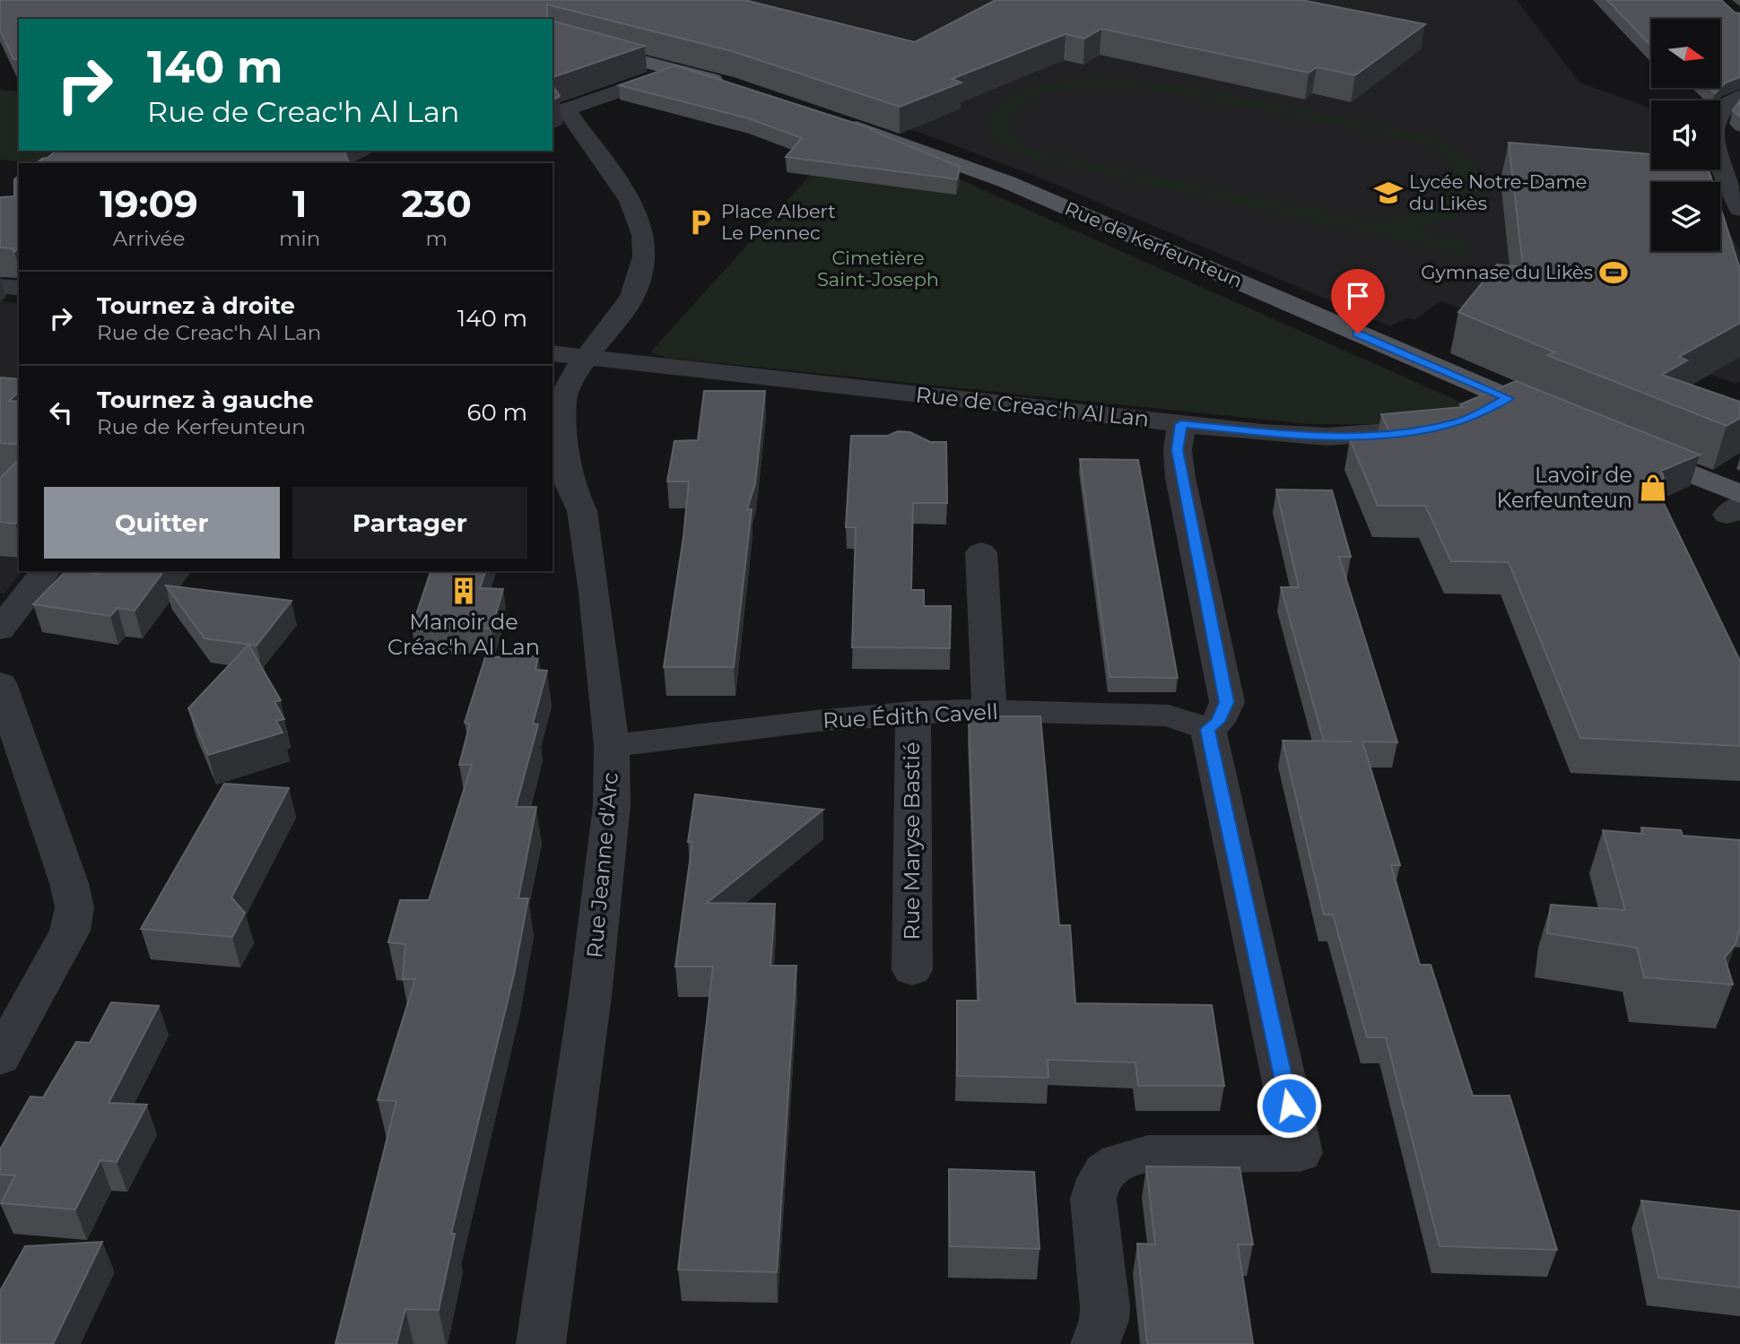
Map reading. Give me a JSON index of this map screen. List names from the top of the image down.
{
  "streets": {
    "main road": ["Rue de Kerfeunteun"],
    "street": [
      "Rue de Creac'h Al Lan",
      "Rue Édith Cavell",
      "Rue Maryse Bastié",
      "Rue Jeanne d'Arc"
    ]
  },
  "crossings": [
    ["Rue de Kerfeunteun", "Rue de Creac'h Al Lan"],
    ["Rue de Creac'h Al Lan", "Rue Jeanne d'Arc"],
    ["Rue Édith Cavell", "Rue Maryse Bastié"],
    ["Rue Édith Cavell", "Rue Jeanne d'Arc"]
  ],
  "parks": ["Cimetière Saint-Joseph"],
  "places": {
    "school or university": ["Lycée Notre-Dame du Likès"],
    "parking": ["Place Albert Le Pennec"],
    "sports": ["Gymnase du Likès"],
    "shop": ["Lavoir de Kerfeunteun"],
    "building": ["Manoir de Créac'h Al Lan"]
  },
  "north": "right",
  "page": {
    "turn": ["140 m", "Rue de Creac'h Al Lan"],
    "eta": [
      "19:09",
      "Arrivée",
      "1",
      "min",
      "230",
      "m"
    ],
    "list": [
      {
        "name": "Tournez à droite",
        "note": "Rue de Creac'h Al Lan",
        "value": "140 m"
      },
      {
        "name": "Tournez à gauche",
        "note": "Rue de Kerfeunteun",
        "value": "60 m"
      }
    ],
    "buttons": ["Quitter", "Partager"]
  }
}
